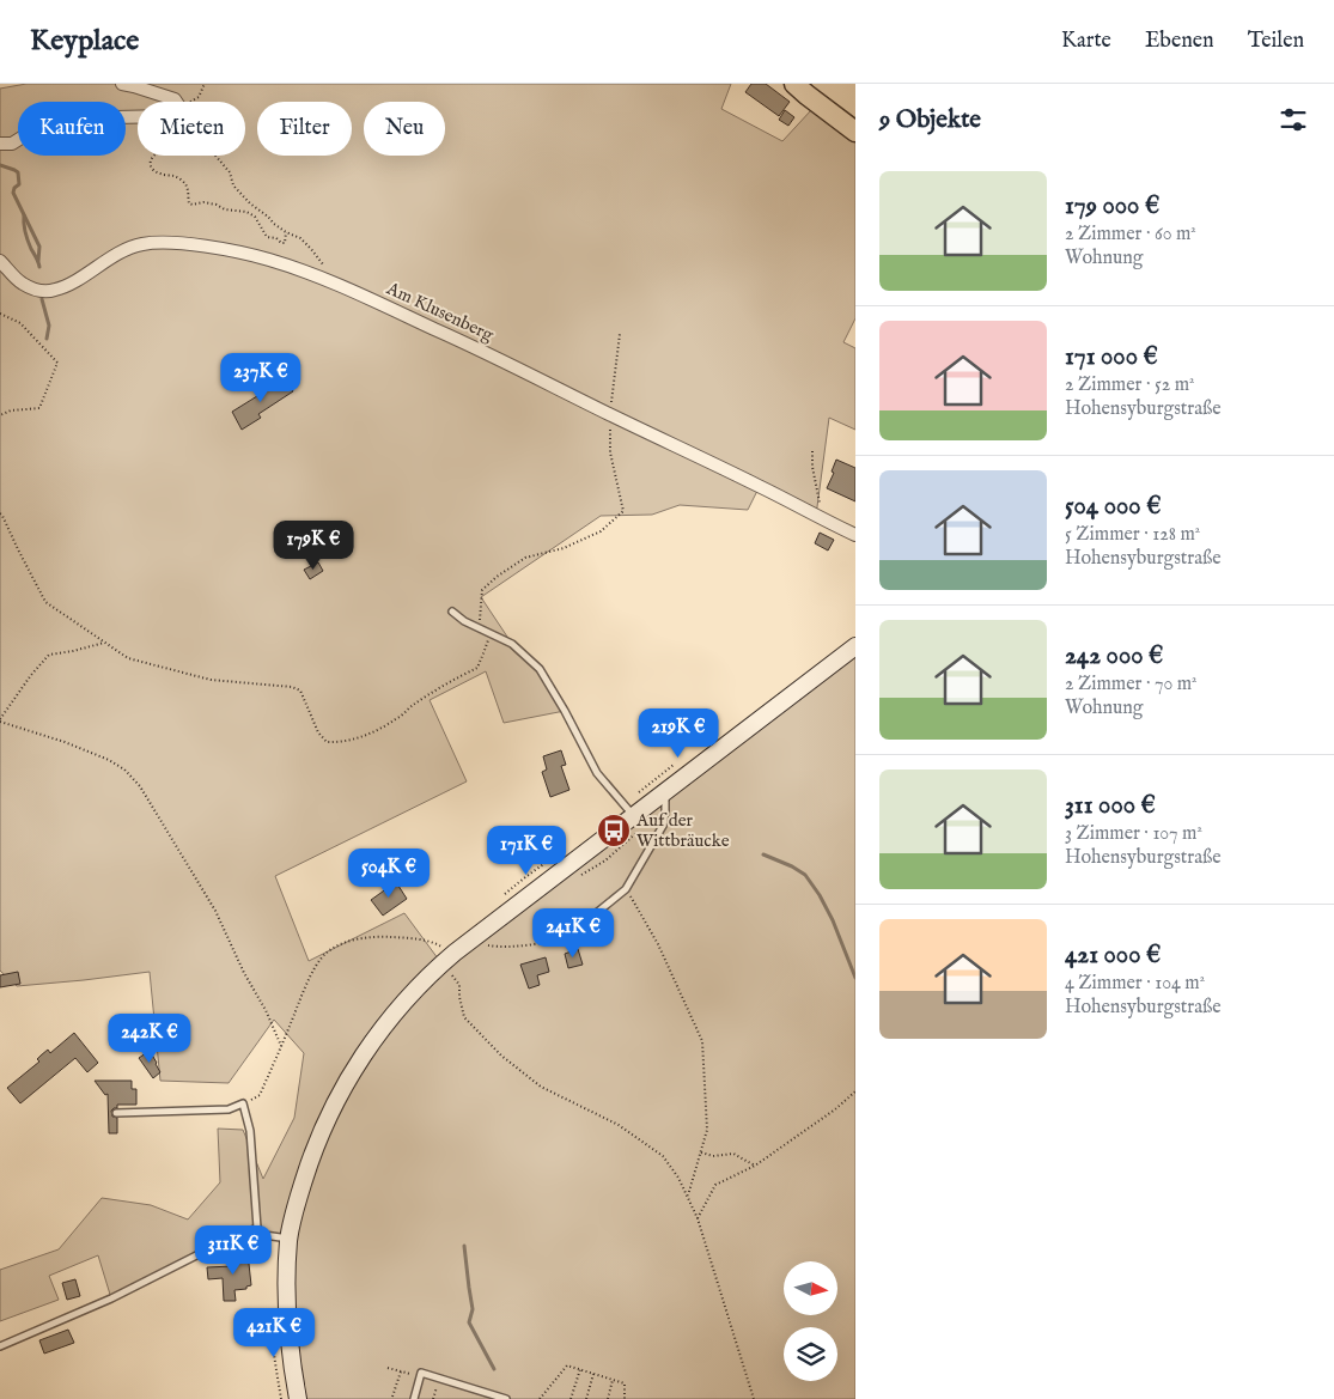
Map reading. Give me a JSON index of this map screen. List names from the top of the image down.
{
  "streets": {
    "street": ["Am Klusenberg"]
  },
  "places": {
    "bus stop": ["Auf der Wittbräucke"]
  },
  "north": "right",
  "page": {
    "header": "Keyplace",
    "nav": ["Karte", "Ebenen", "Teilen"],
    "heading": "9 Objekte",
    "chip": [
      "Kaufen",
      "Mieten",
      "Filter",
      "Neu"
    ],
    "list": [
      {
        "name": "179 000 €",
        "note": "2 Zimmer · 60 m² · Wohnung"
      },
      {
        "name": "171 000 €",
        "note": "2 Zimmer · 52 m² · Hohensyburgstraße"
      },
      {
        "name": "504 000 €",
        "note": "5 Zimmer · 128 m² · Hohensyburgstraße"
      },
      {
        "name": "242 000 €",
        "note": "2 Zimmer · 70 m² · Wohnung"
      },
      {
        "name": "311 000 €",
        "note": "3 Zimmer · 107 m² · Hohensyburgstraße"
      },
      {
        "name": "421 000 €",
        "note": "4 Zimmer · 104 m² · Hohensyburgstraße"
      }
    ],
    "price": [
      "237K €",
      "179K €",
      "219K €",
      "171K €",
      "504K €",
      "241K €",
      "242K €",
      "311K €",
      "421K €"
    ]
  }
}
